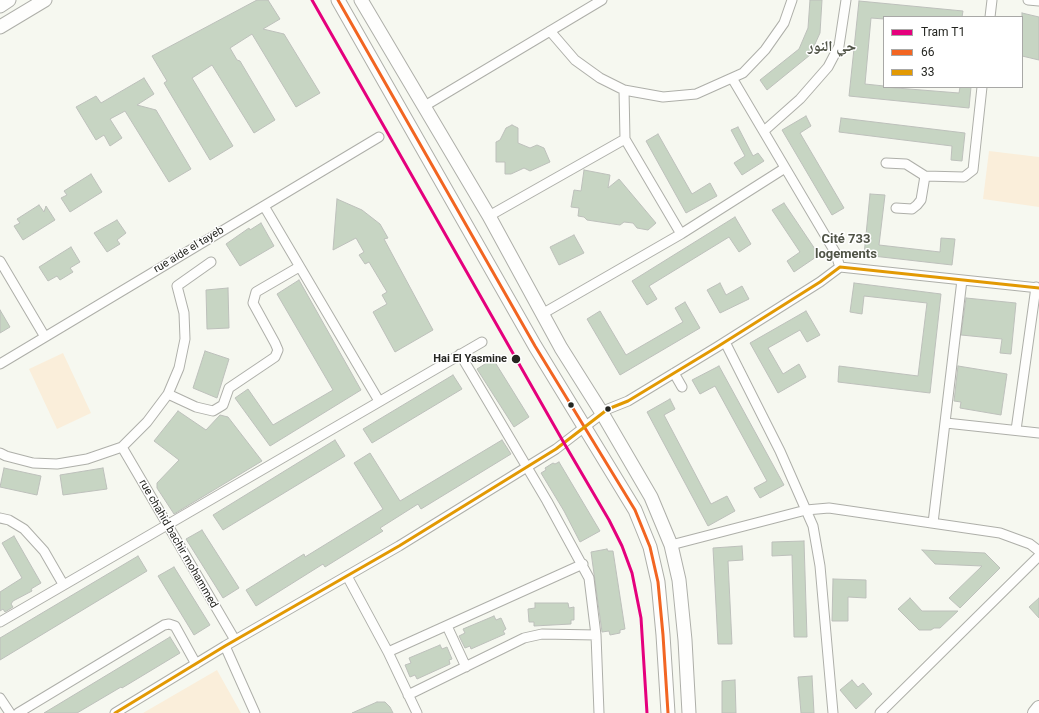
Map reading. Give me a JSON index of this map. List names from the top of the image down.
{
  "streets": {
    "street": ["rue aide el tayeb", "rue chahid bachir mohammed"]
  },
  "districts": ["حي النور", "Cité 733 logements"],
  "places": ["Hai El Yasmine"],
  "lines": ["tram line T1", "transit line 66", "transit line 33"],
  "legend": ["Tram T1", "66", "33"]
}
